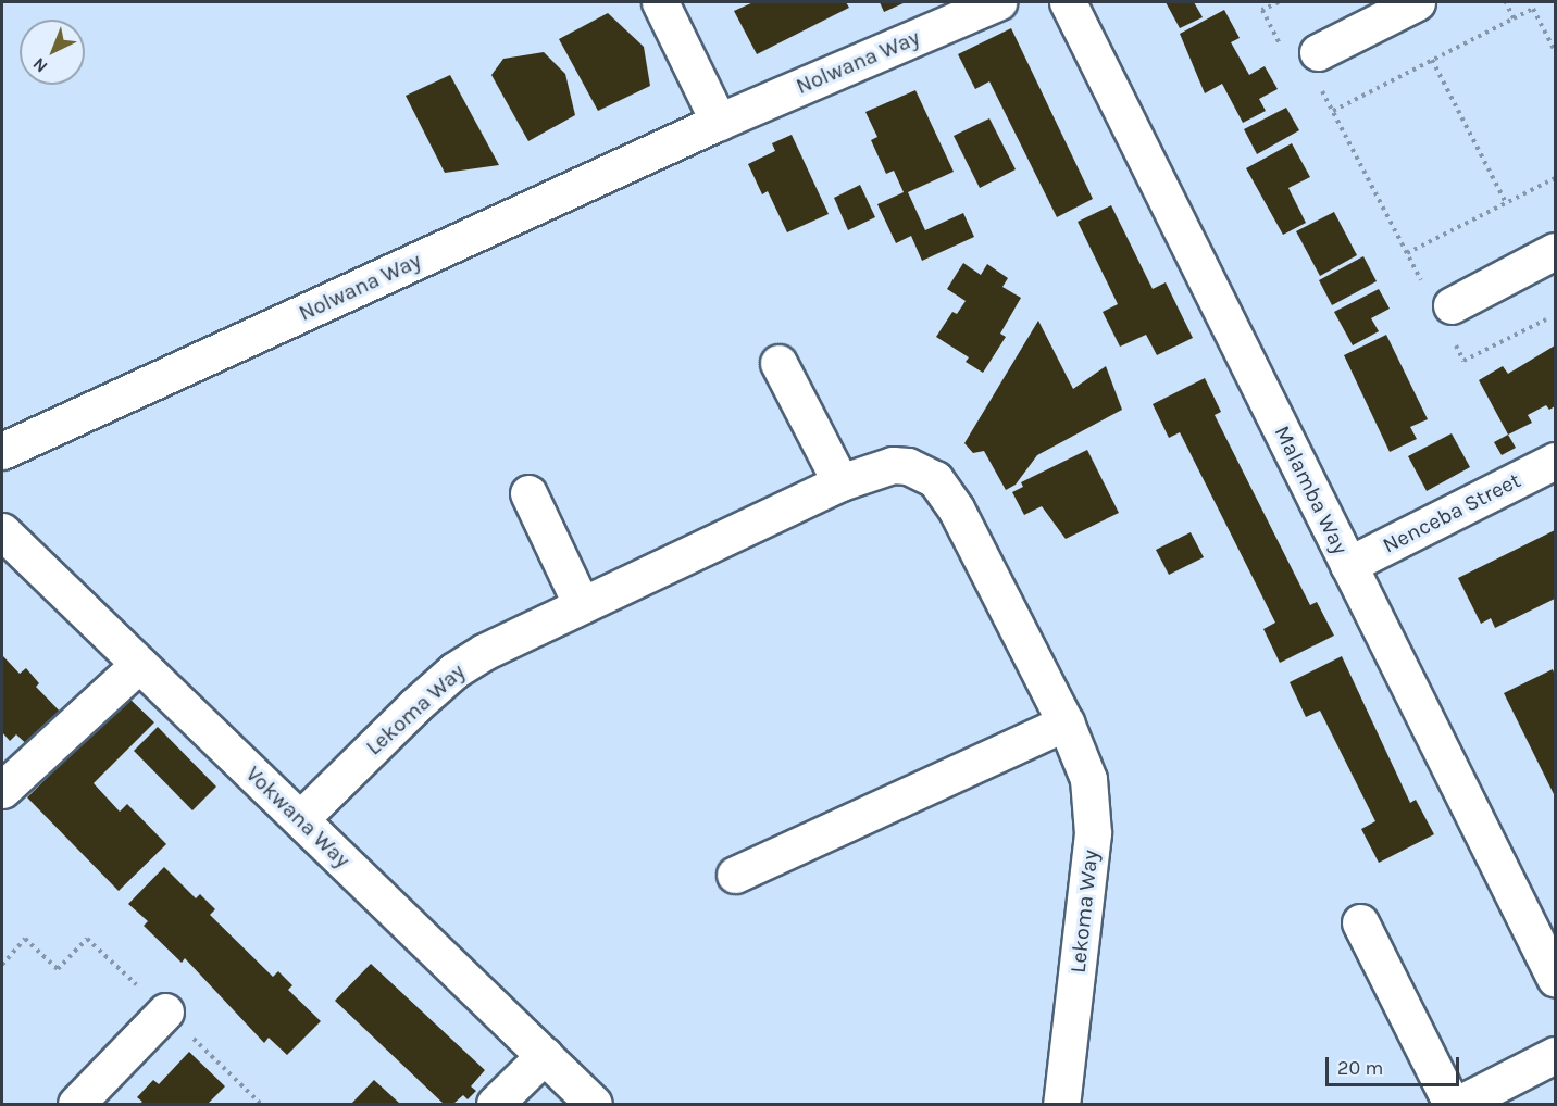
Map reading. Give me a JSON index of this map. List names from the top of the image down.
{
  "streets": {
    "street": [
      "Nolwana Way",
      "Malamba Way",
      "Nenceba Street",
      "Lekoma Way",
      "Vokwana Way"
    ]
  },
  "crossings": [
    ["Malamba Way", "Nenceba Street"],
    ["Lekoma Way", "Vokwana Way"]
  ],
  "scale_bar": "20 m",
  "north": "bottom left"
}
